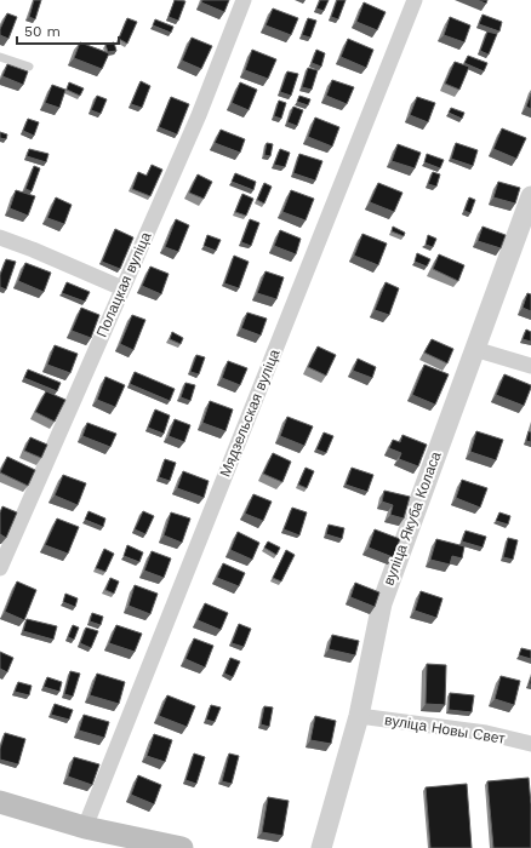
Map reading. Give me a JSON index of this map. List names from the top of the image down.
{
  "streets": {
    "street": [
      "Полацкая вуліца",
      "Мядзельская вуліца",
      "вуліца Якуба Коласа",
      "вуліца Новы Свет"
    ]
  },
  "crossings": [
    ["вуліца Якуба Коласа", "вуліца Новы Свет"]
  ],
  "scale_bar": "50 m"
}
